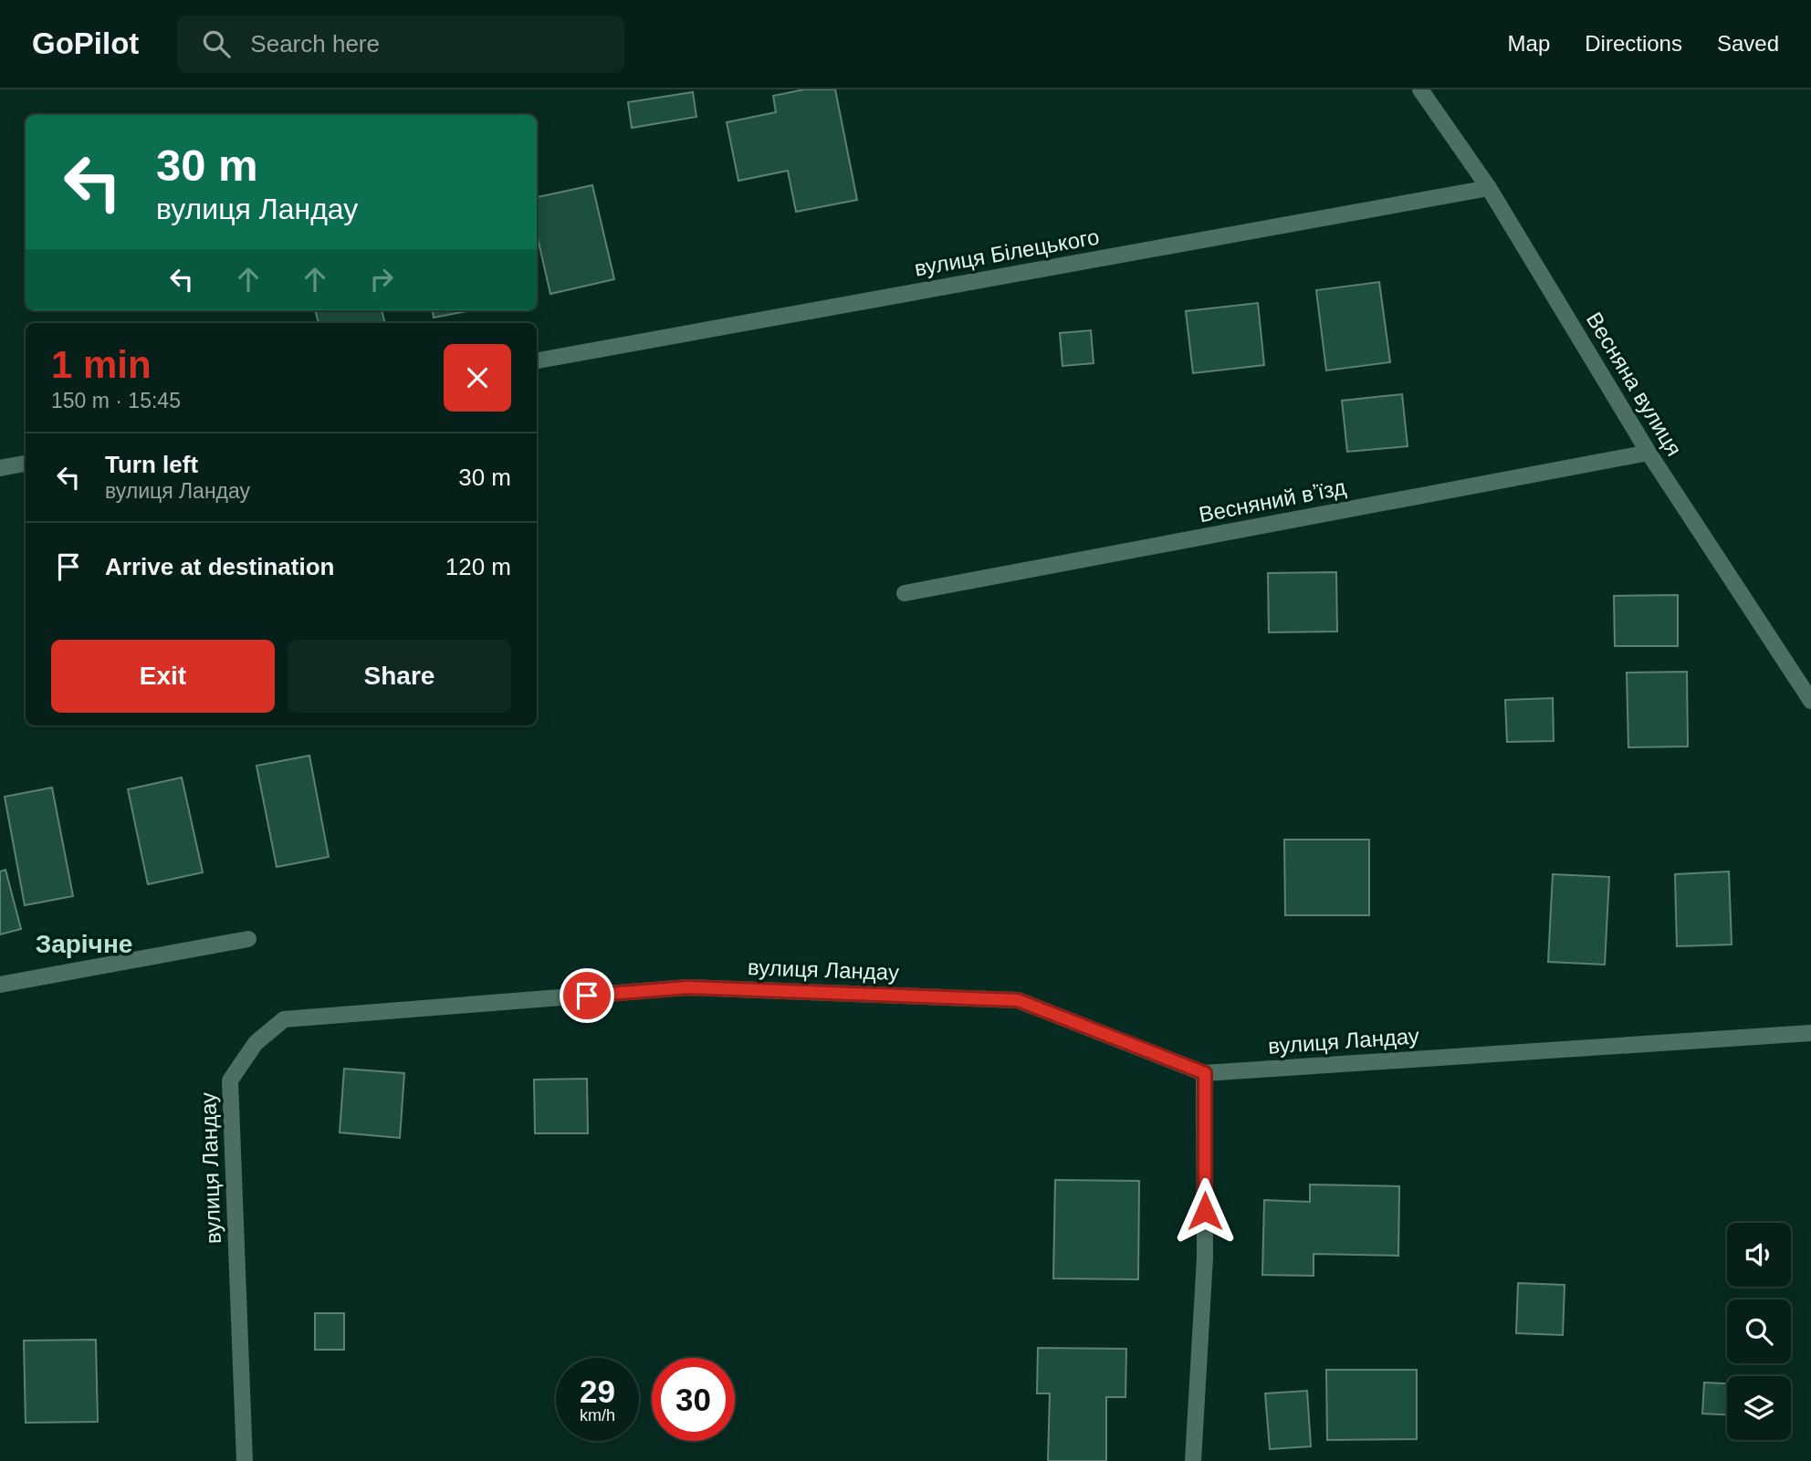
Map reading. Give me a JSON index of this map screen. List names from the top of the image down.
{
  "streets": {
    "street": [
      "вулиця Білецького",
      "Весняна вулиця",
      "Весняний вʼїзд",
      "вулиця Ландау"
    ]
  },
  "crossings": [
    ["вулиця Білецького", "Весняна вулиця"],
    ["Весняна вулиця", "Весняний вʼїзд"]
  ],
  "districts": ["Зарічне"],
  "page": {
    "header": "GoPilot",
    "search": "Search here",
    "nav": ["Map", "Directions", "Saved"],
    "turn": ["30 m", "вулиця Ландау"],
    "heading": ["1 min", "150 m · 15:45"],
    "list": [
      {
        "name": "Turn left",
        "note": "вулиця Ландау",
        "value": "30 m"
      },
      {
        "name": "Arrive at destination",
        "value": "120 m"
      }
    ],
    "buttons": ["Exit", "Share"],
    "speed": "29 km/h",
    "limit": "30"
  }
}
